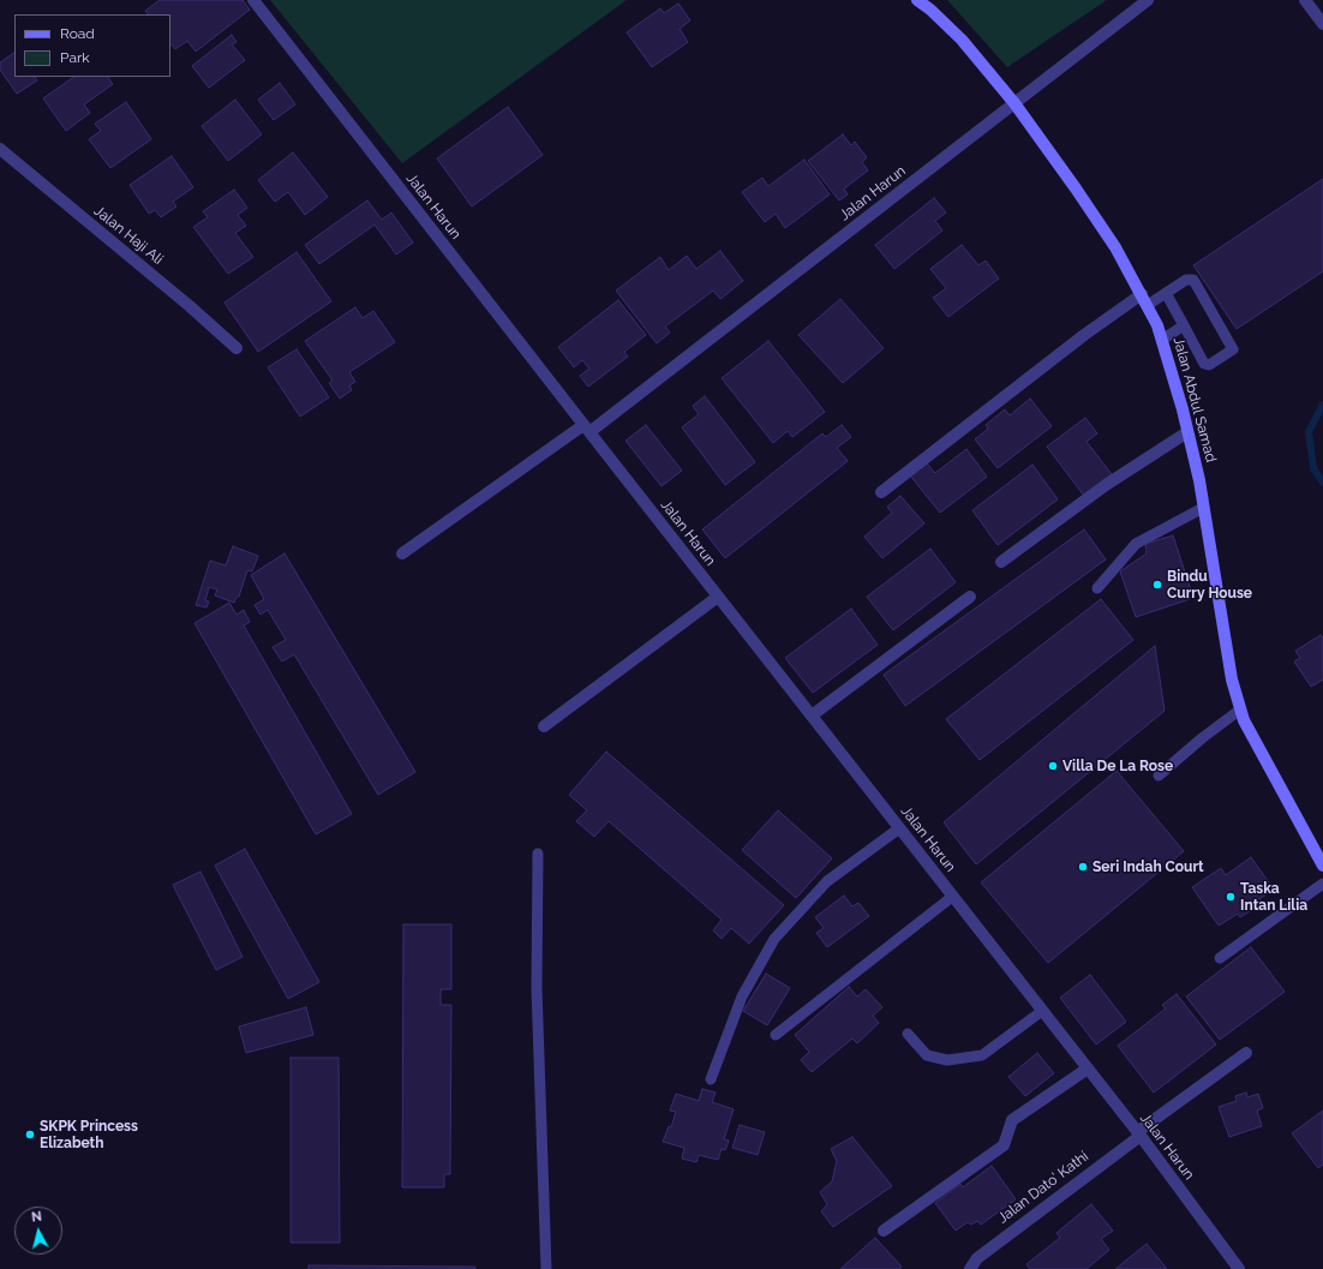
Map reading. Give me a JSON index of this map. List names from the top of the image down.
{
  "streets": {
    "street": [
      "Jalan Harun",
      "Jalan Haji Ali",
      "Jalan Abdul Samad",
      "Jalan Dato’ Kathi"
    ]
  },
  "crossings": [
    ["Jalan Harun", "Jalan Abdul Samad"],
    ["Jalan Harun", "Jalan Dato’ Kathi"]
  ],
  "places": [
    "Bindu Curry House",
    "Villa De La Rose",
    "Seri Indah Court",
    "Taska Intan Lilia",
    "SKPK Princess Elizabeth"
  ],
  "legend": ["Road", "Park"],
  "north": "top"
}
